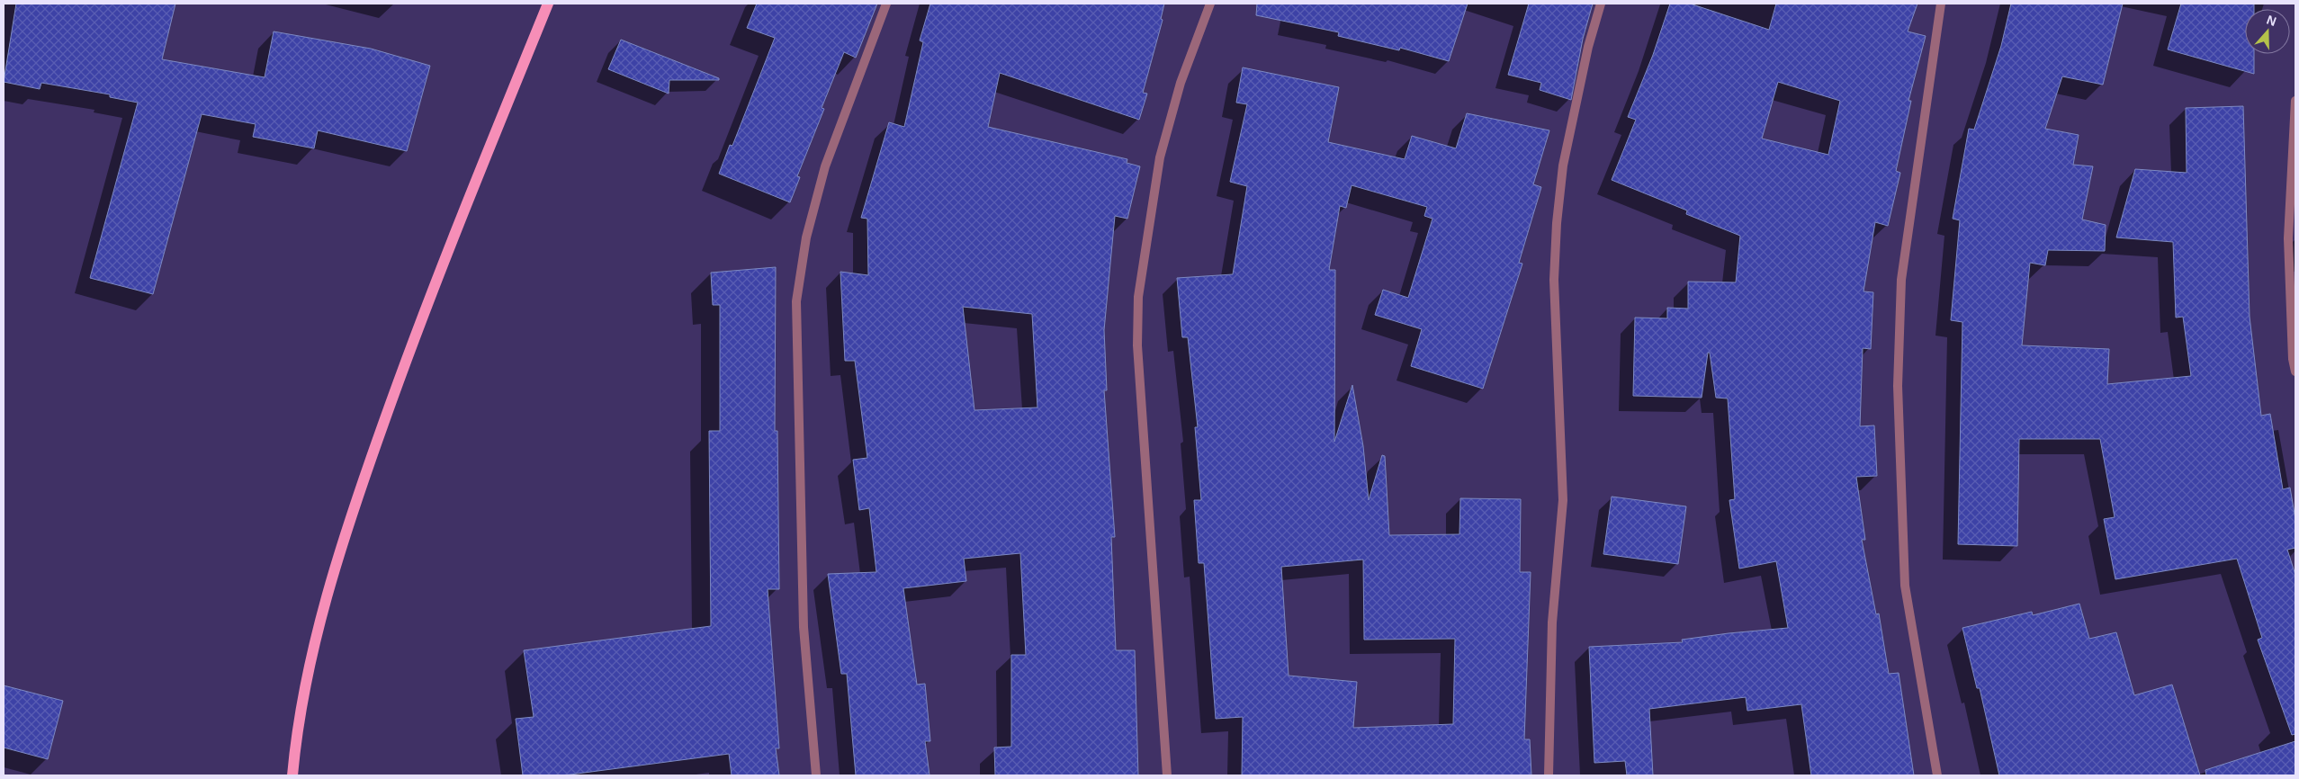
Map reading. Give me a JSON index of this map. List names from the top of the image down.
{
  "north": "top"
}
